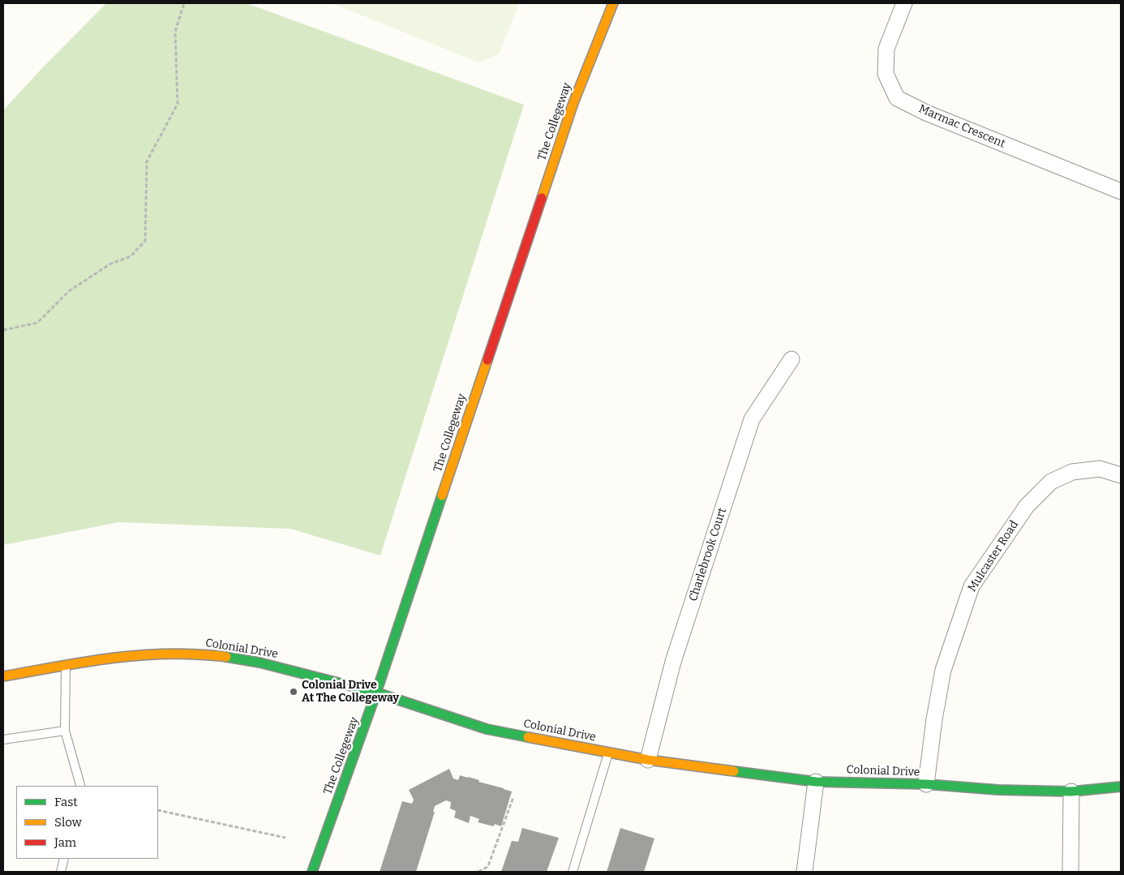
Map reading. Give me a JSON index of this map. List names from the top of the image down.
{
  "streets": {
    "street": [
      "The Collegeway",
      "Marmac Crescent",
      "Charlebrook Court",
      "Mulcaster Road",
      "Colonial Drive"
    ]
  },
  "crossings": [
    ["The Collegeway", "Colonial Drive"],
    ["Charlebrook Court", "Colonial Drive"],
    ["Mulcaster Road", "Colonial Drive"]
  ],
  "places": ["Colonial Drive At The Collegeway"],
  "legend": ["Fast", "Slow", "Jam"]
}
